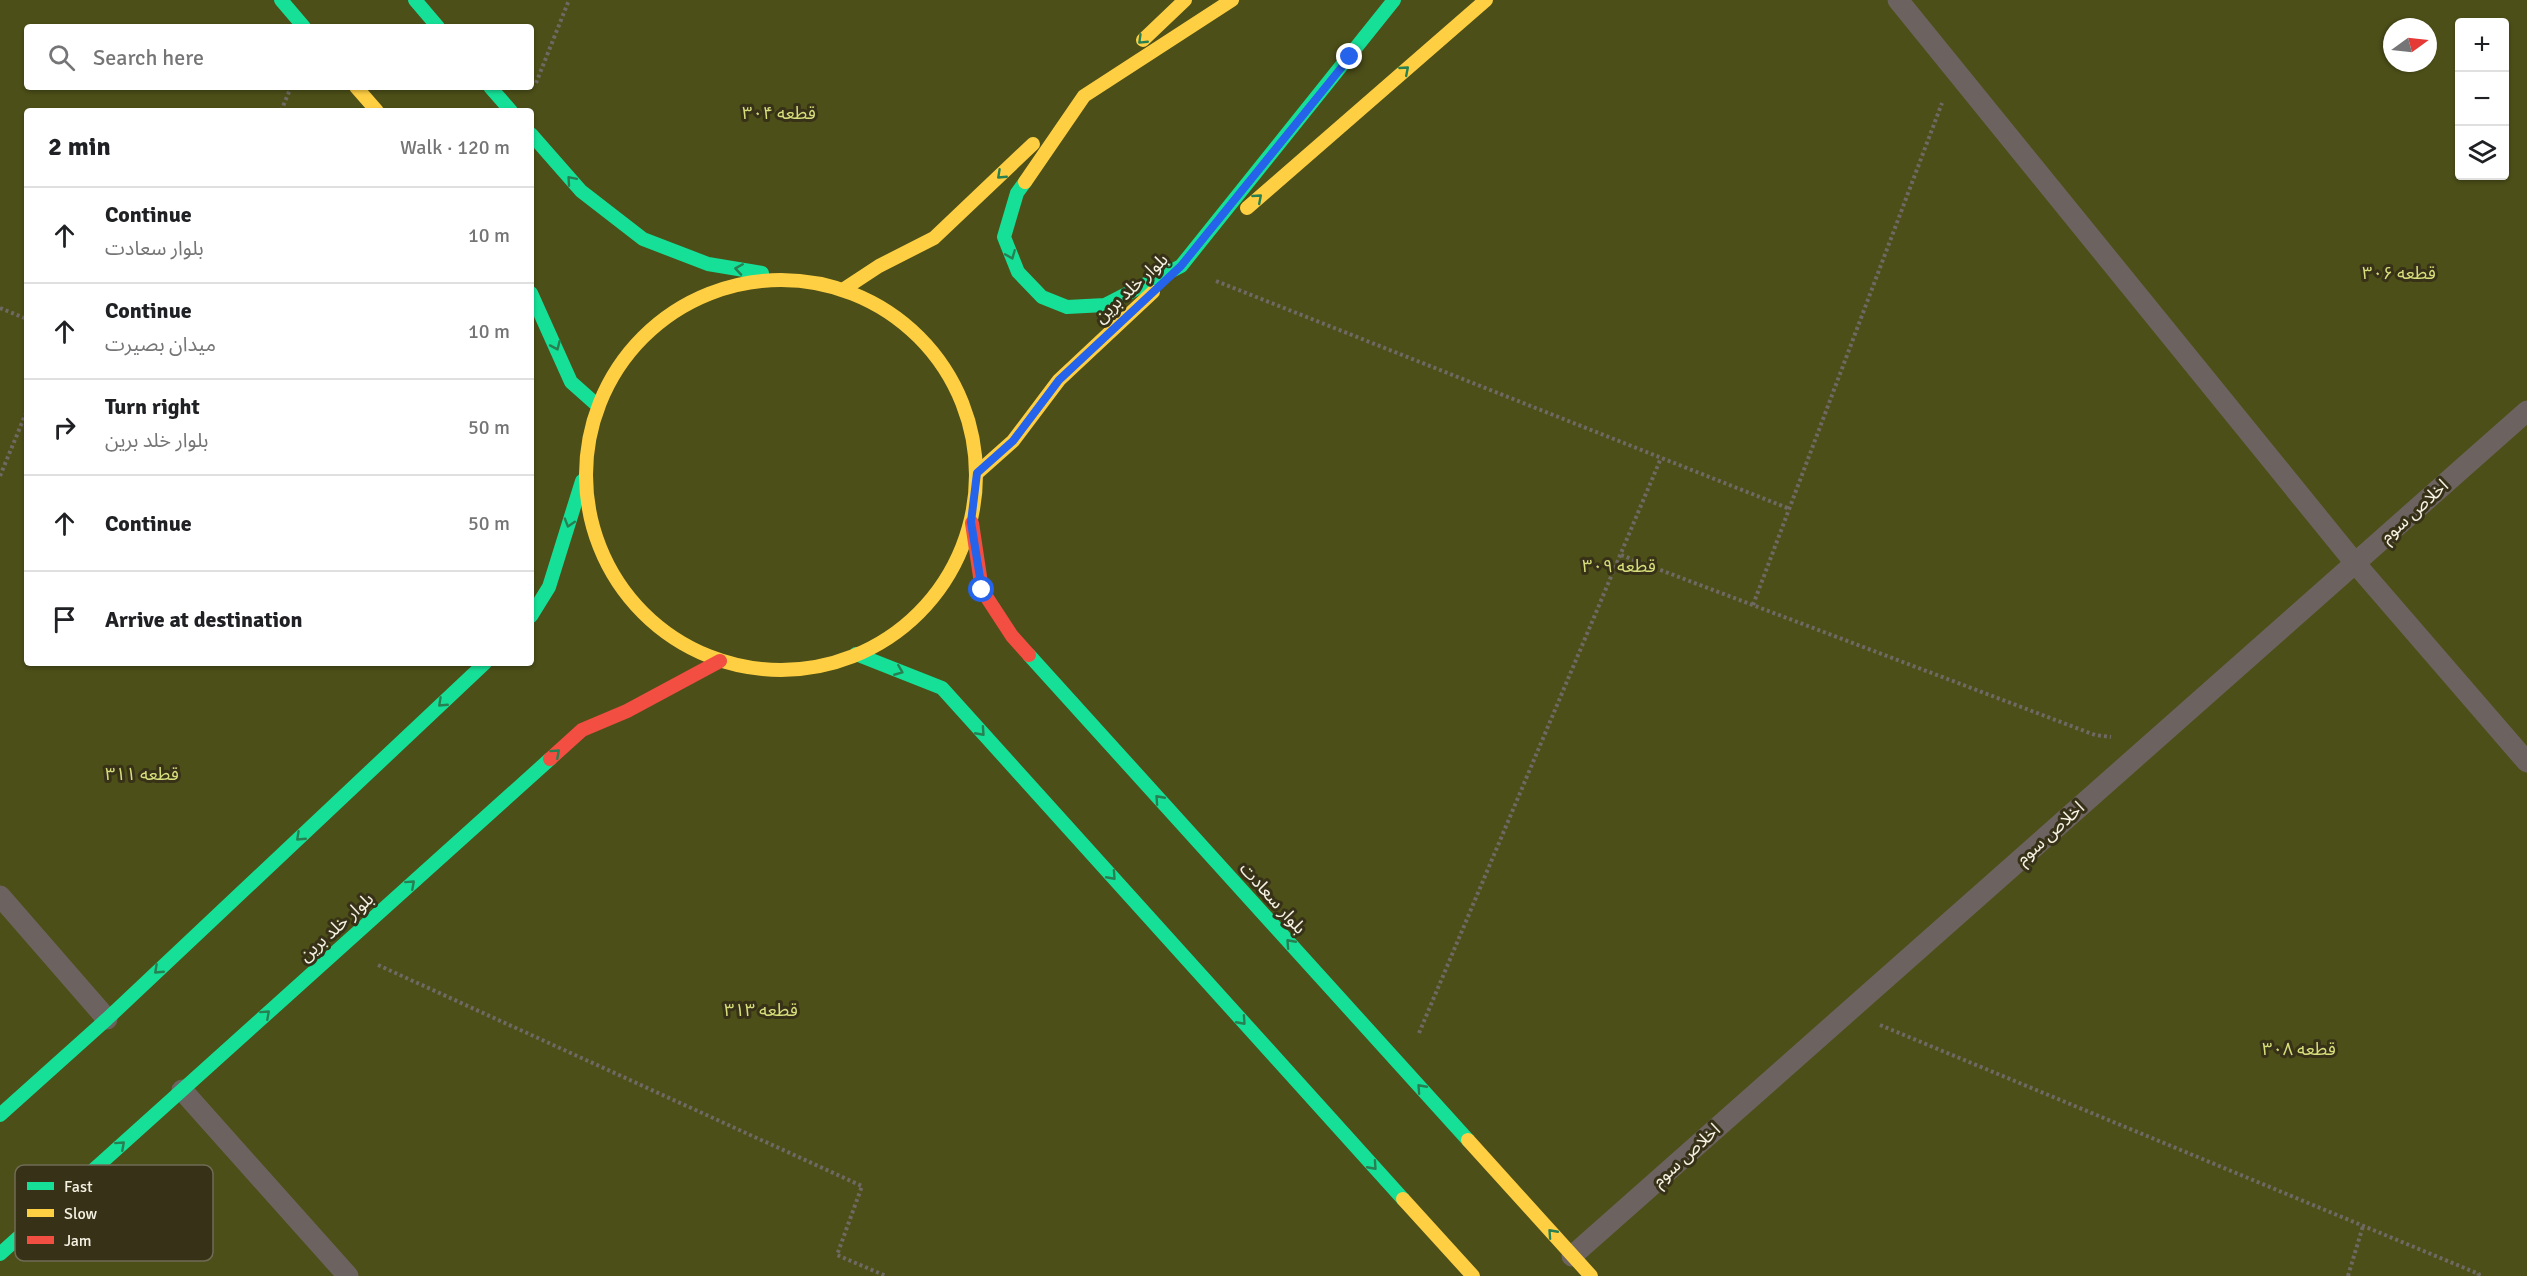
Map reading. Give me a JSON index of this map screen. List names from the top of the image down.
{
  "streets": {
    "street": ["بلوار خلد برین", "بلوار سعادت"],
    "lane": ["اخلاص سوم"]
  },
  "crossings": [
    ["اخلاص سوم", "بلوار سعادت"]
  ],
  "parks": [
    "قطعه ۳۰۴",
    "قطعه ۳۰۶",
    "قطعه ۳۰۹",
    "قطعه ۳۱۱",
    "قطعه ۳۱۳",
    "قطعه ۳۰۸"
  ],
  "legend": ["Fast", "Slow", "Jam"],
  "north": "right",
  "page": {
    "map_buttons": ["+", "−"],
    "search": "Search here",
    "heading": ["2 min", "Walk · 120 m"],
    "list": [
      ["Continue", "بلوار سعادت", "10 m"],
      ["Continue", "میدان بصیرت", "10 m"],
      ["Turn right", "بلوار خلد برین", "50 m"],
      ["Continue", "50 m"],
      "Arrive at destination"
    ]
  }
}
